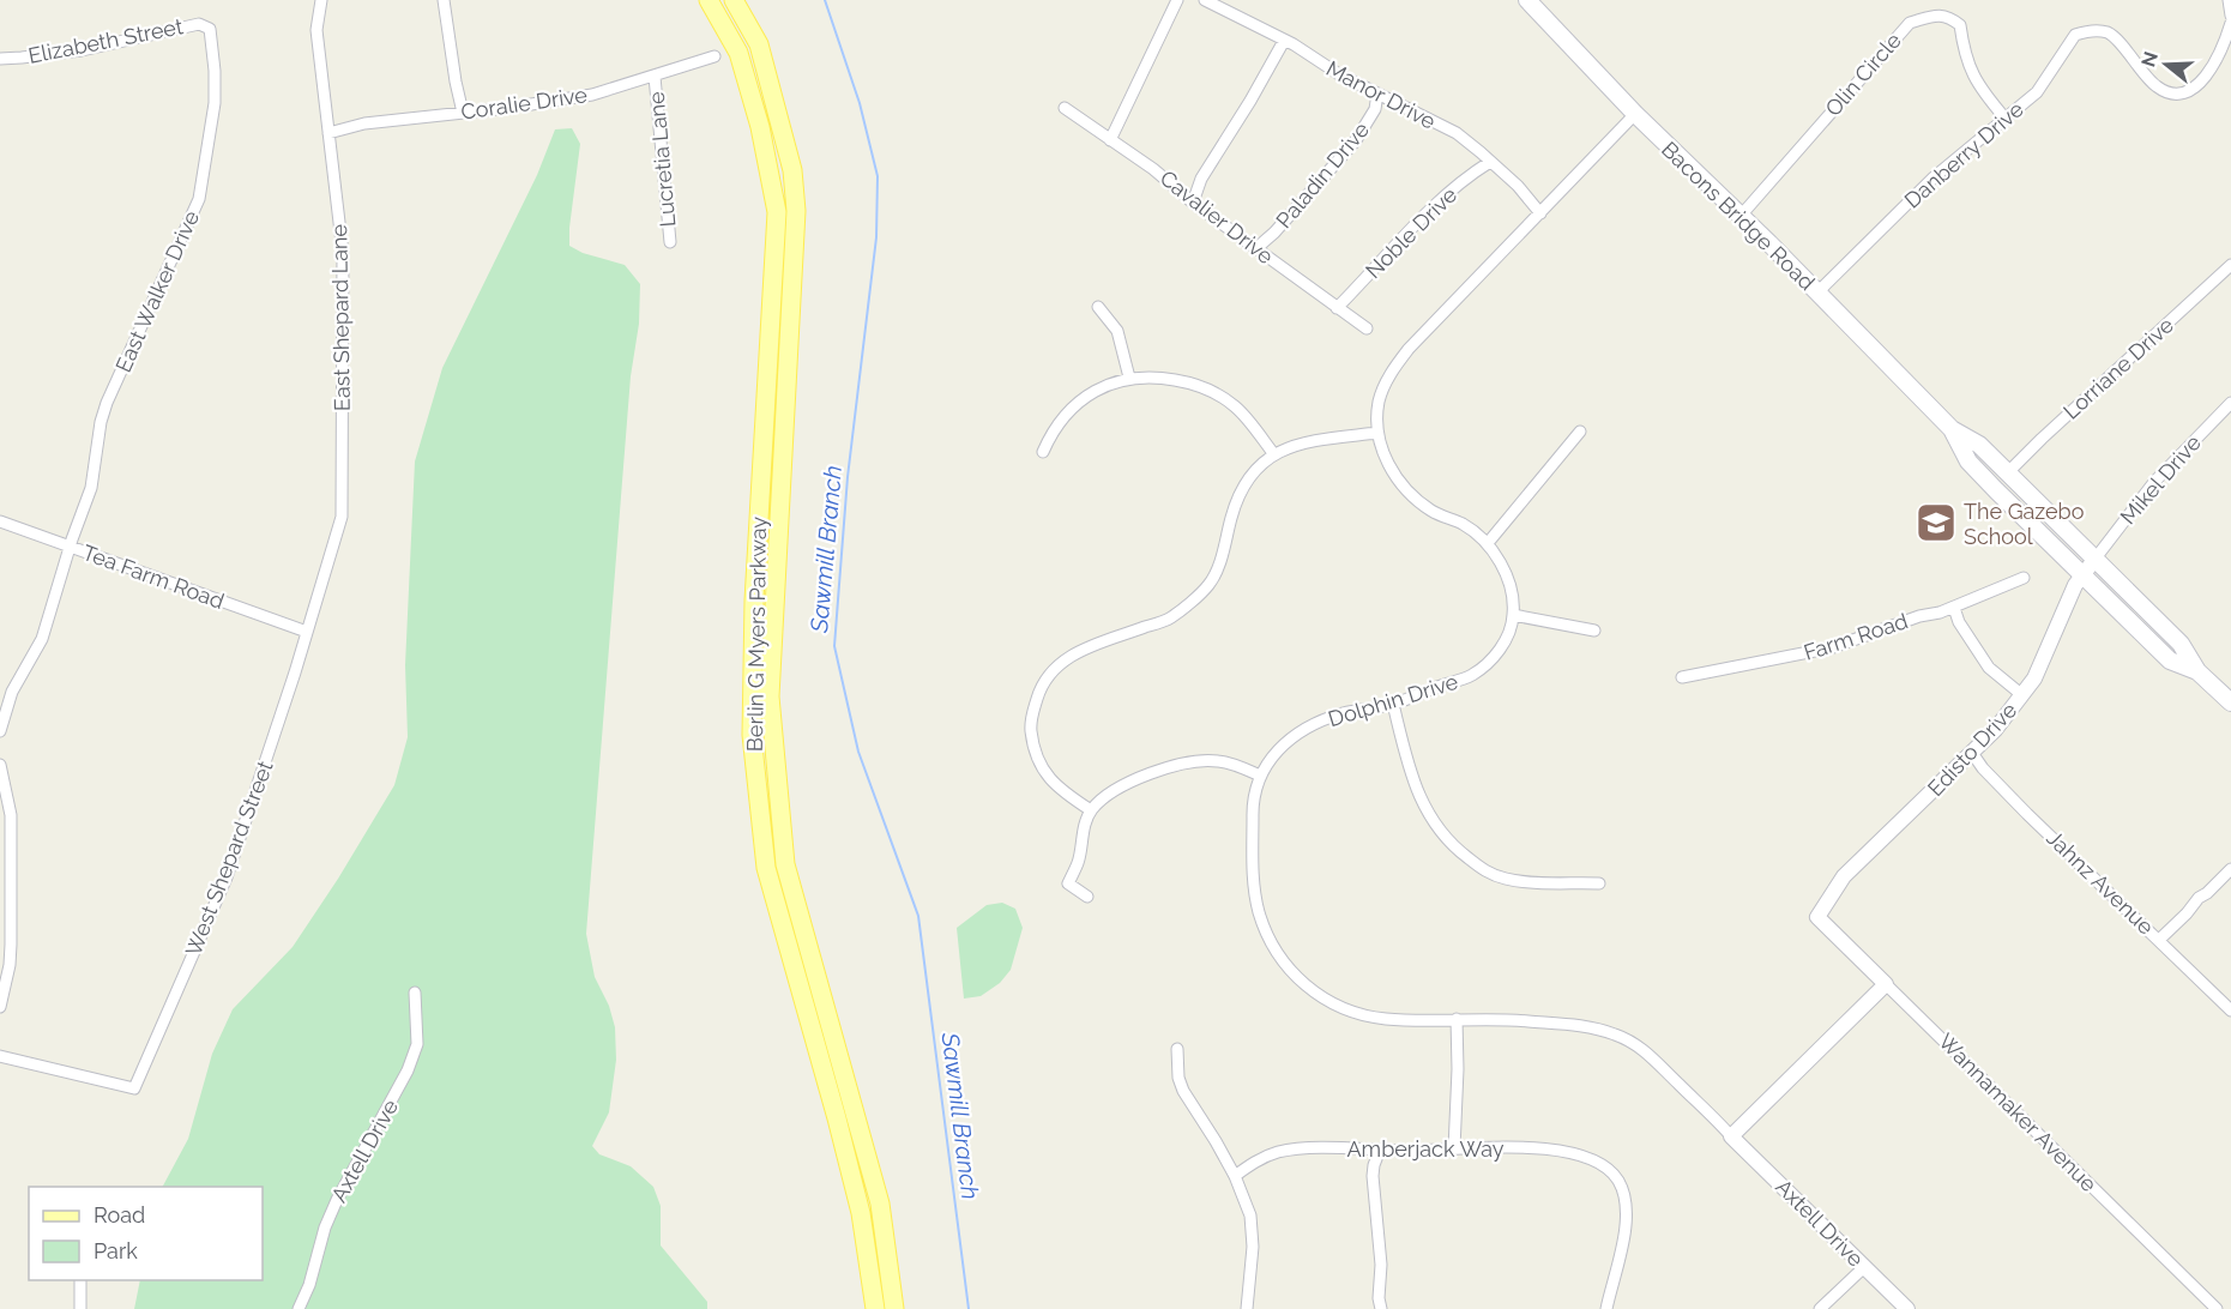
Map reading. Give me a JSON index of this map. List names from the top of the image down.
{
  "streets": {
    "main road": ["Bacons Bridge Road", "Berlin G Myers Parkway"],
    "street": [
      "Elizabeth Street",
      "Olin Circle",
      "Manor Drive",
      "Coralie Drive",
      "Danberry Drive",
      "Lucretia Lane",
      "Paladin Drive",
      "Cavalier Drive",
      "Noble Drive",
      "East Walker Drive",
      "East Shepard Lane",
      "Lorriane Drive",
      "Mikel Drive",
      "Tea Farm Road",
      "Farm Road",
      "Dolphin Drive",
      "Edisto Drive",
      "West Shepard Street",
      "Jahnz Avenue",
      "Wannamaker Avenue",
      "Amberjack Way",
      "Axtell Drive"
    ]
  },
  "crossings": [
    ["Elizabeth Street", "East Walker Drive"],
    ["Olin Circle", "Danberry Drive"],
    ["Olin Circle", "Bacons Bridge Road"],
    ["Manor Drive", "Paladin Drive"],
    ["Manor Drive", "Noble Drive"],
    ["Coralie Drive", "Lucretia Lane"],
    ["Coralie Drive", "East Shepard Lane"],
    ["Danberry Drive", "Bacons Bridge Road"],
    ["Paladin Drive", "Cavalier Drive"],
    ["Bacons Bridge Road", "Lorriane Drive"],
    ["Bacons Bridge Road", "Mikel Drive"],
    ["Bacons Bridge Road", "Edisto Drive"],
    ["Cavalier Drive", "Noble Drive"],
    ["East Walker Drive", "Tea Farm Road"],
    ["East Shepard Lane", "Tea Farm Road"],
    ["East Shepard Lane", "West Shepard Street"],
    ["Mikel Drive", "Edisto Drive"],
    ["Tea Farm Road", "West Shepard Street"],
    ["Dolphin Drive", "Axtell Drive"],
    ["Edisto Drive", "Jahnz Avenue"],
    ["Edisto Drive", "Wannamaker Avenue"]
  ],
  "water": ["Sawmill Branch"],
  "places": {
    "school or university": ["The Gazebo School"]
  },
  "legend": ["Road", "Park"],
  "north": "left"
}
